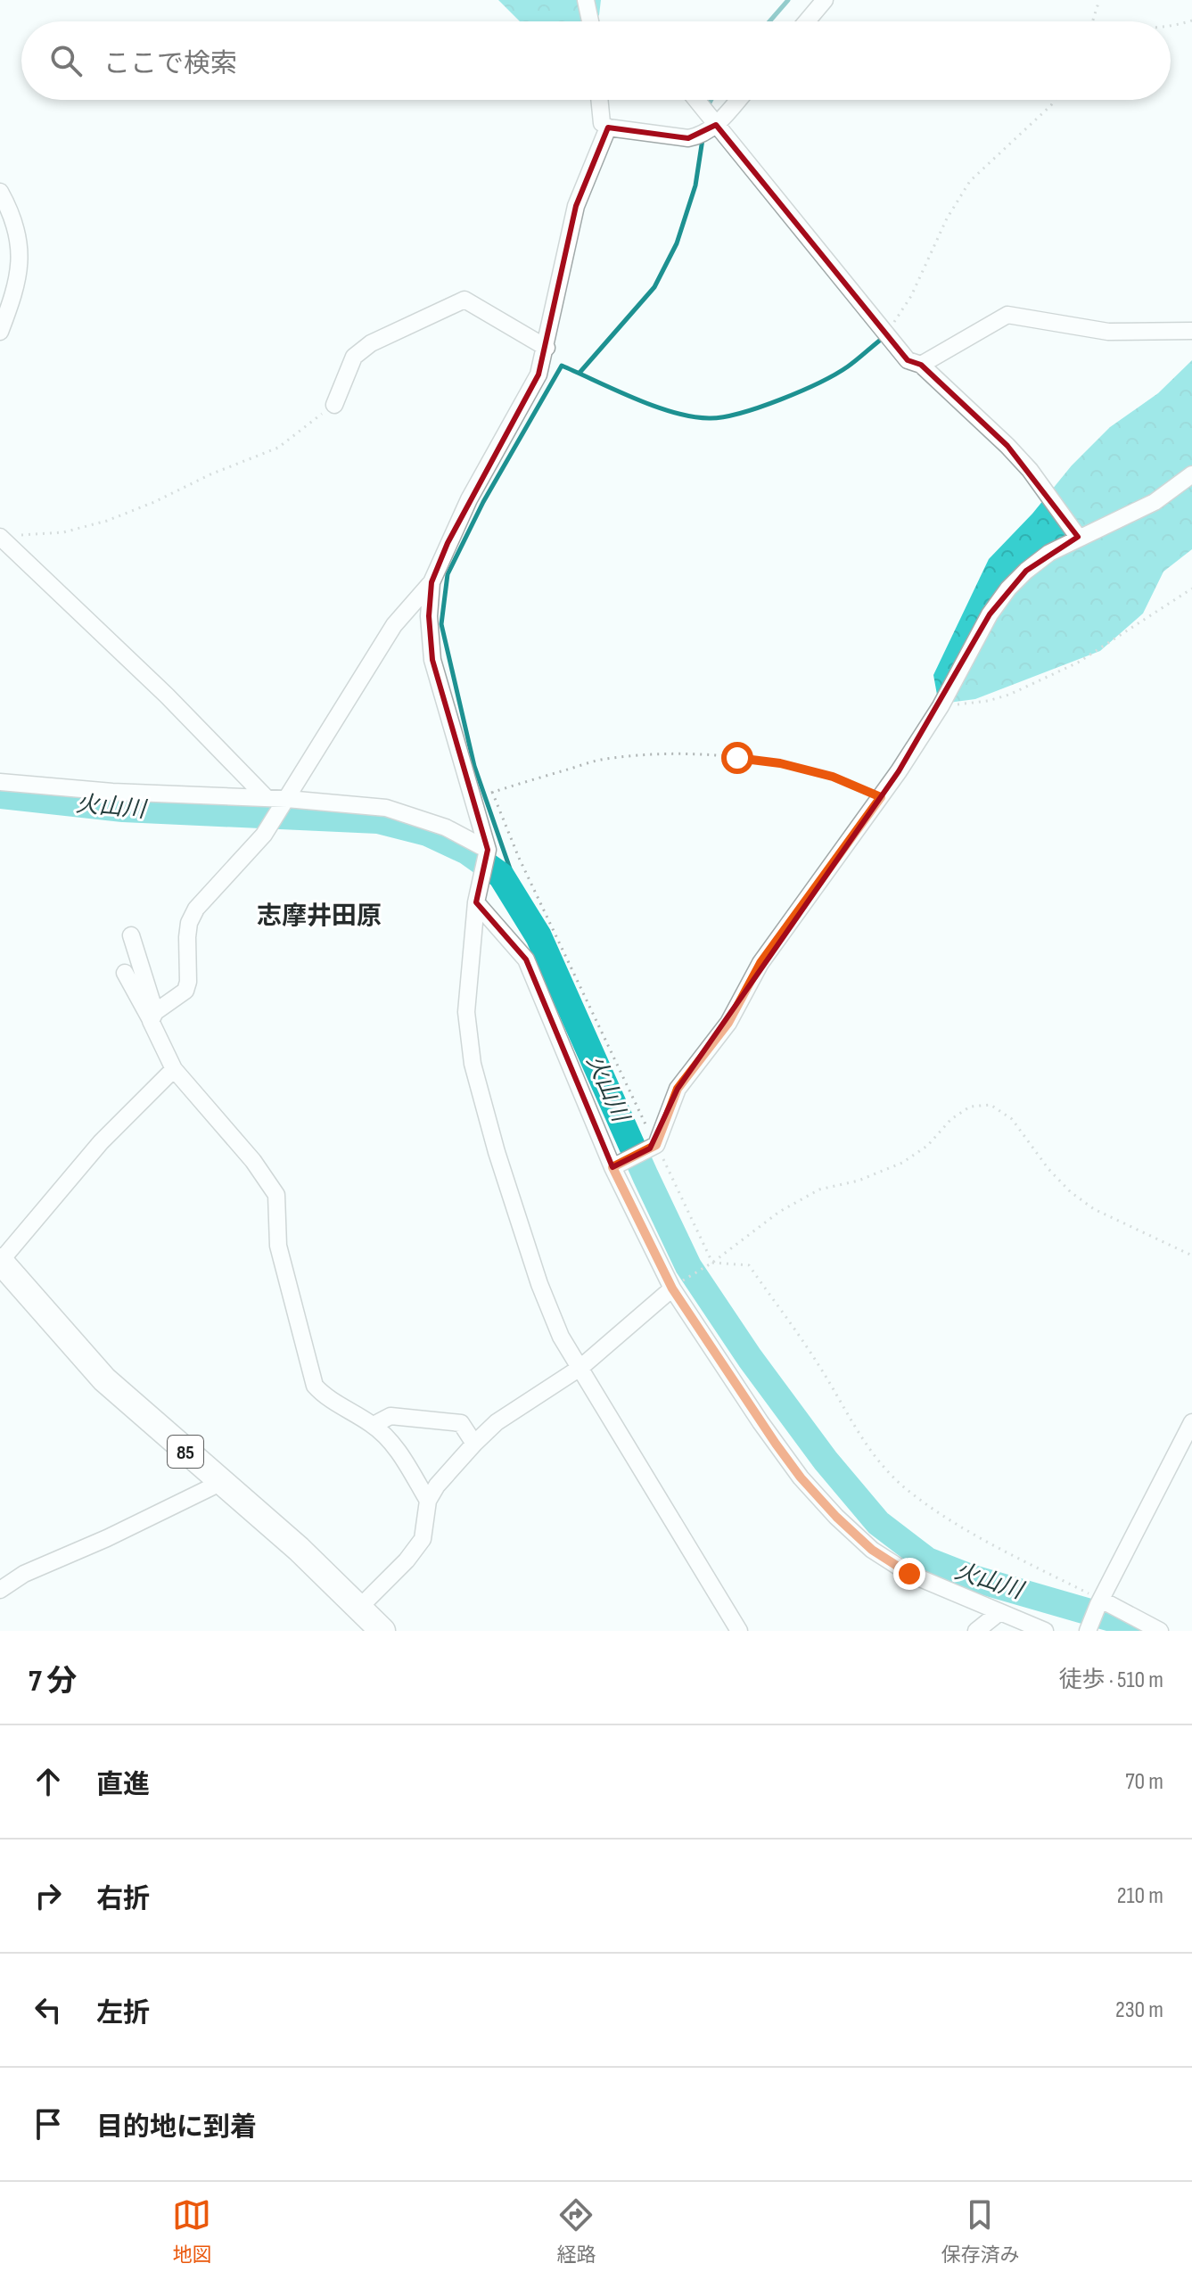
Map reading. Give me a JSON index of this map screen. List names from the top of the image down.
{
  "streets": {
    "main road": ["85"]
  },
  "districts": ["志摩井田原"],
  "water": ["火山川"],
  "page": {
    "search": "ここで検索",
    "heading": ["7 分", "徒歩 · 510 m"],
    "list": [
      ["直進", "70 m"],
      ["右折", "210 m"],
      ["左折", "230 m"],
      "目的地に到着"
    ],
    "nav": ["地図", "経路", "保存済み"]
  }
}
